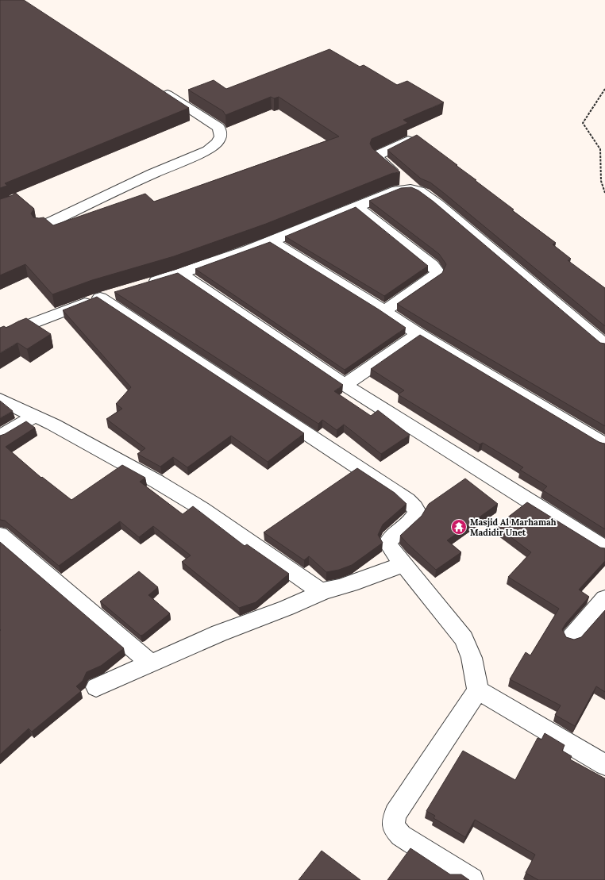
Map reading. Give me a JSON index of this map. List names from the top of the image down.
{
  "places": {
    "temple": ["Masjid Al Marhamah Madidir Unet"]
  }
}
